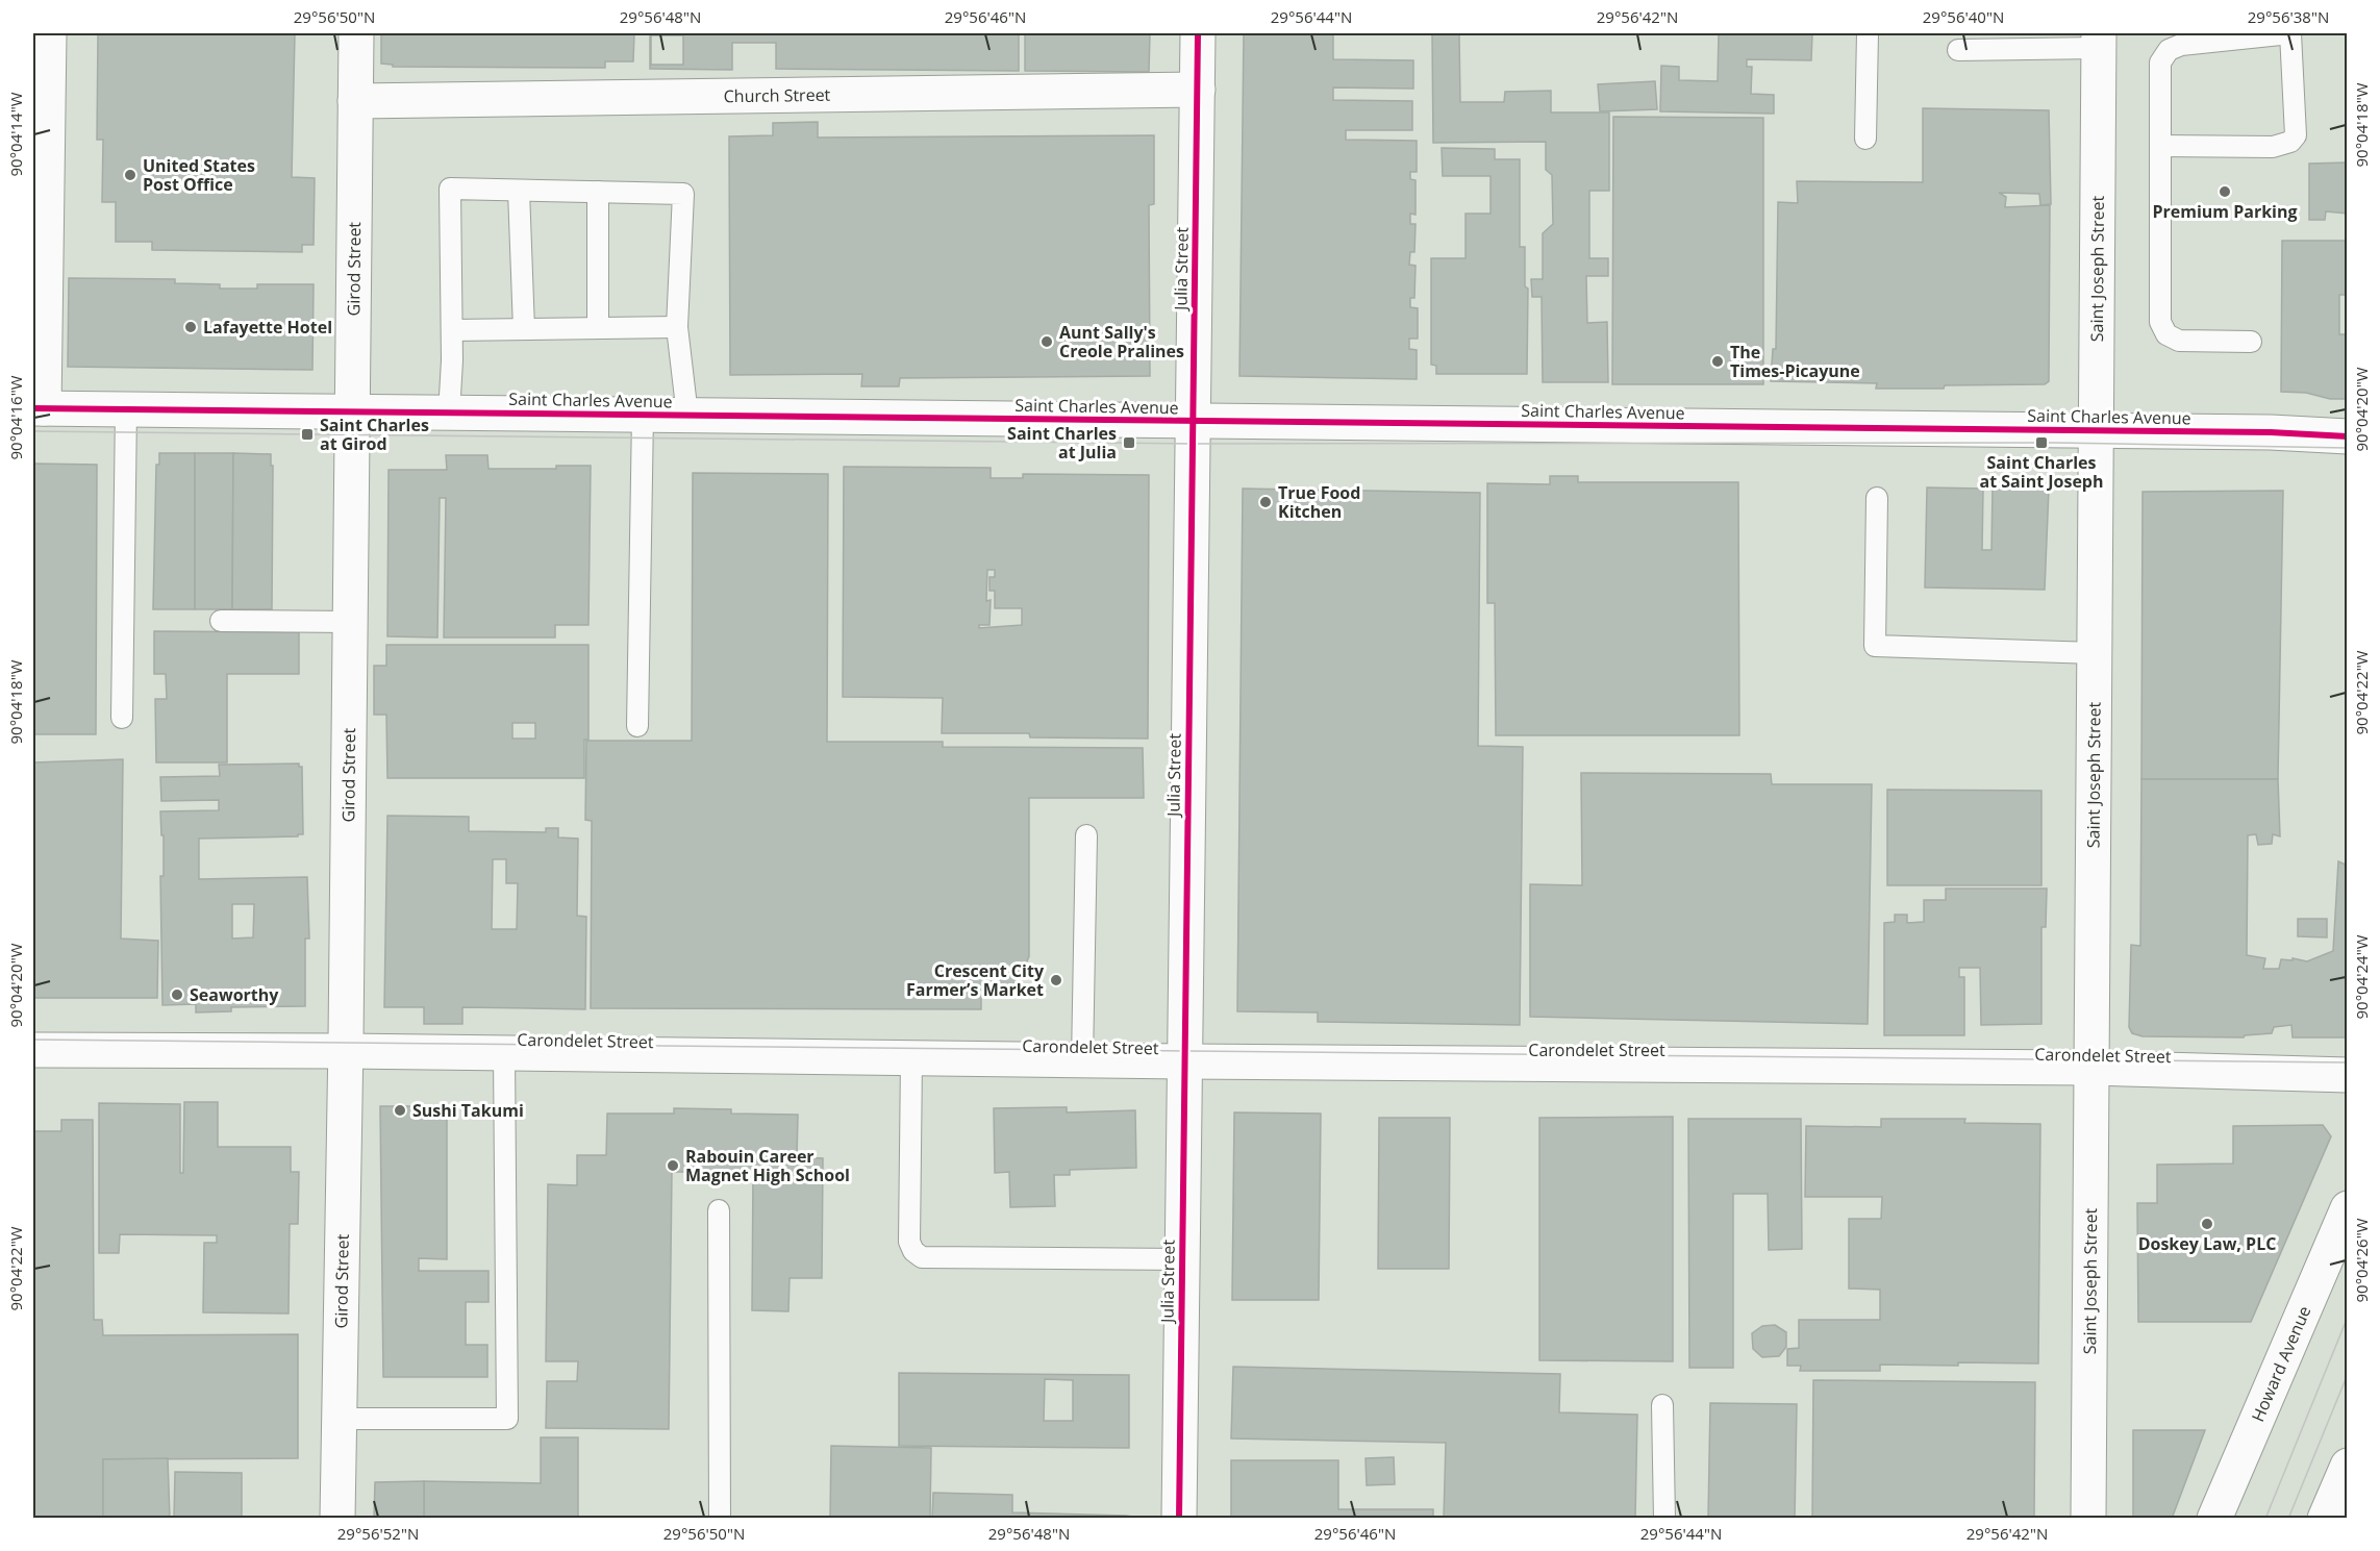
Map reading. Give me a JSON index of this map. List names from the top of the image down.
{
  "streets": {
    "street": [
      "Church Street",
      "Julia Street",
      "Girod Street",
      "Saint Joseph Street",
      "Saint Charles Avenue",
      "Carondelet Street",
      "Howard Avenue"
    ]
  },
  "crossings": [
    ["Church Street", "Julia Street"],
    ["Church Street", "Girod Street"],
    ["Julia Street", "Saint Charles Avenue"],
    ["Julia Street", "Carondelet Street"],
    ["Girod Street", "Saint Charles Avenue"],
    ["Girod Street", "Carondelet Street"],
    ["Saint Joseph Street", "Saint Charles Avenue"],
    ["Saint Joseph Street", "Carondelet Street"]
  ],
  "places": {
    "other": [
      "United States Post Office",
      "Premium Parking",
      "Lafayette Hotel",
      "Aunt Sally's Creole Pralines",
      "The Times-Picayune",
      "True Food Kitchen",
      "Crescent City Farmer’s Market",
      "Seaworthy",
      "Sushi Takumi",
      "Rabouin Career Magnet High School",
      "Doskey Law, PLC"
    ],
    "transit": ["Saint Charles at Girod", "Saint Charles at Julia", "Saint Charles at Saint Joseph"]
  },
  "coordinates": [
    "29°56'50\"N",
    "29°56'48\"N",
    "29°56'46\"N",
    "29°56'44\"N",
    "29°56'42\"N",
    "29°56'40\"N",
    "29°56'38\"N",
    "90°04'18\"W",
    "90°04'14\"W",
    "90°04'20\"W",
    "90°04'16\"W",
    "90°04'22\"W",
    "90°04'24\"W",
    "90°04'26\"W",
    "29°56'52\"N"
  ]
}
